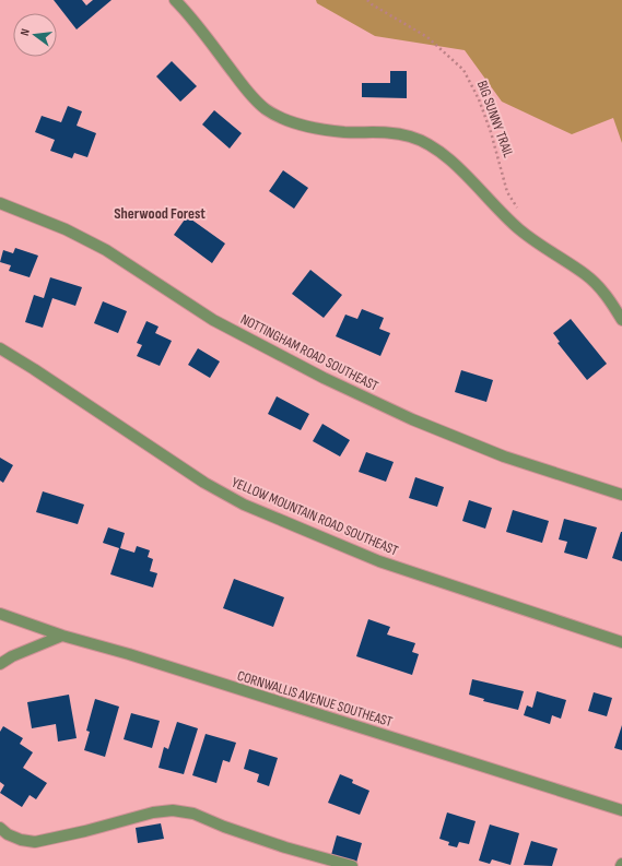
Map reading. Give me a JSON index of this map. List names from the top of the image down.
{
  "streets": {
    "street": ["NOTTINGHAM ROAD SOUTHEAST", "YELLOW MOUNTAIN ROAD SOUTHEAST", "CORNWALLIS AVENUE SOUTHEAST"],
    "path": ["BIG SUNNY TRAIL"]
  },
  "districts": ["Sherwood Forest"],
  "north": "left"
}
